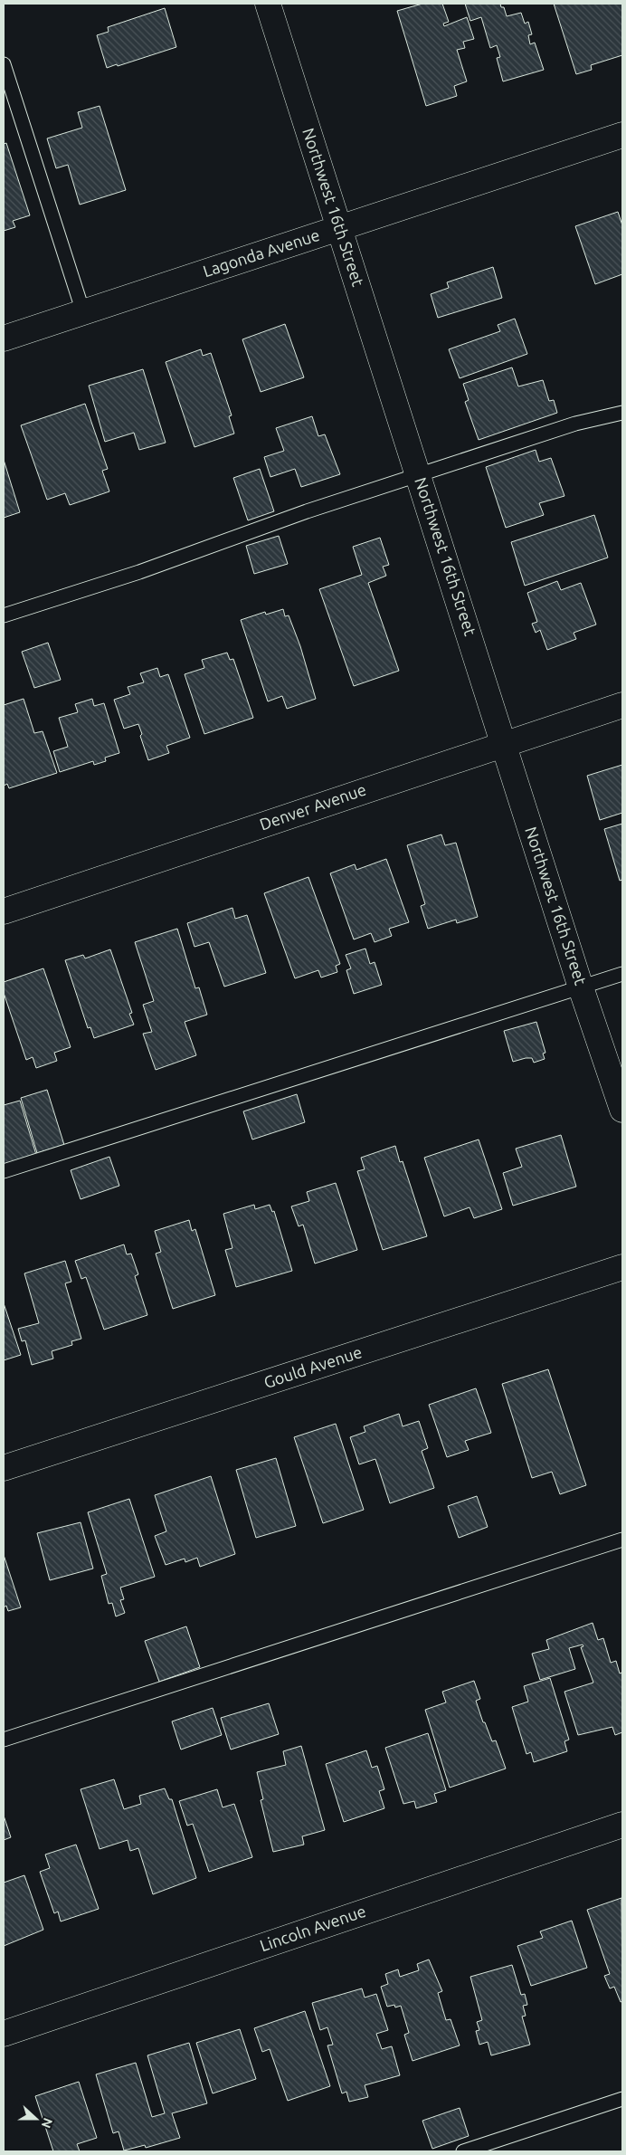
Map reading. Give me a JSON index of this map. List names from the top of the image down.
{
  "streets": {
    "street": [
      "Northwest 16th Street",
      "Lagonda Avenue",
      "Denver Avenue",
      "Gould Avenue",
      "Lincoln Avenue"
    ]
  },
  "crossings": [
    ["Northwest 16th Street", "Lagonda Avenue"],
    ["Northwest 16th Street", "Denver Avenue"]
  ],
  "north": "right"
}
